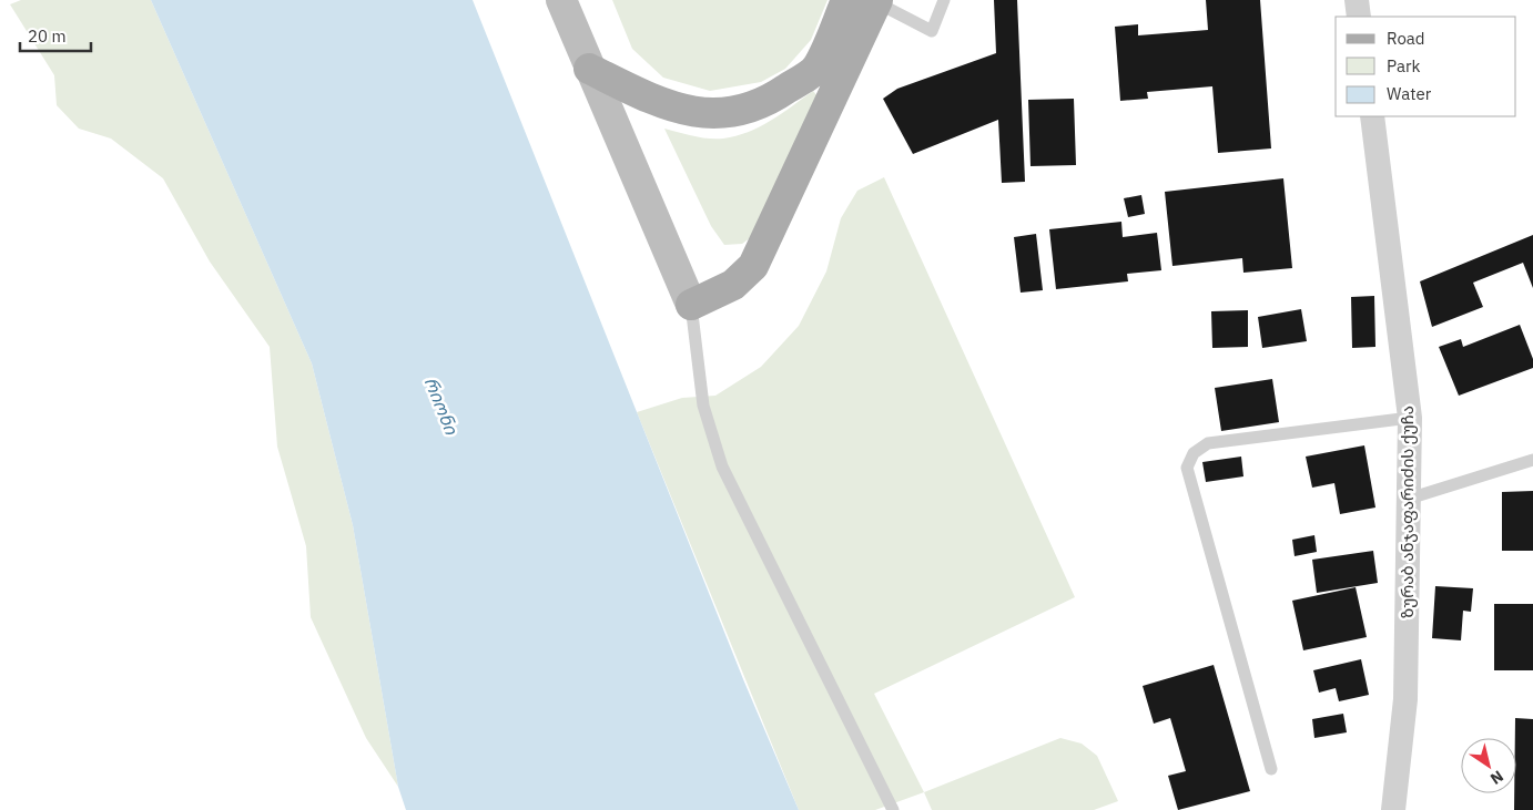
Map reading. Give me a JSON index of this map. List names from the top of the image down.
{
  "streets": {
    "street": ["ზურაბ ანჯაფარიძის ქუჩა"]
  },
  "water": ["რიონი"],
  "legend": ["Road", "Park", "Water"],
  "scale_bar": "20 m",
  "north": "bottom right"
}
